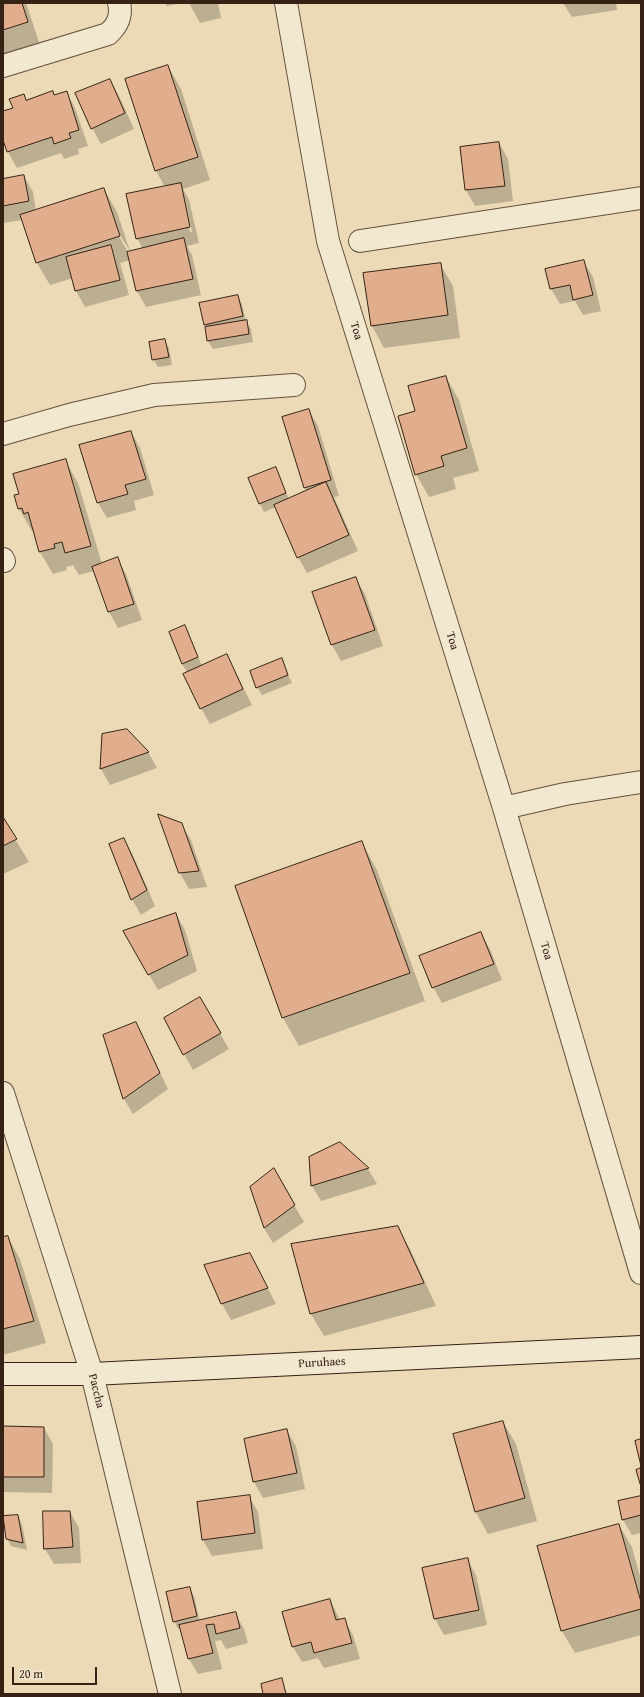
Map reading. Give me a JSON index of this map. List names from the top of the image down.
{
  "streets": {
    "street": ["Toa", "Puruhaes", "Paccha"]
  },
  "crossings": [
    ["Puruhaes", "Paccha"]
  ],
  "scale_bar": "20 m"
}
